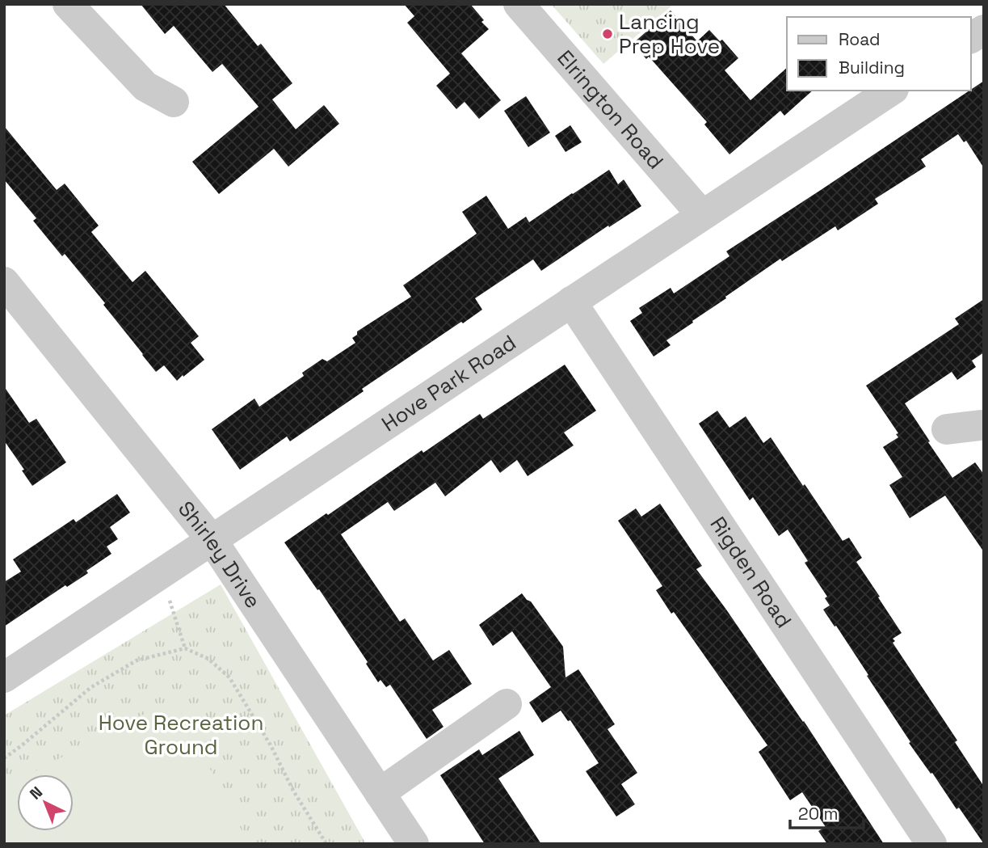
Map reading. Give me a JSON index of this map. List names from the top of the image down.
{
  "streets": {
    "street": [
      "Elrington Road",
      "Hove Park Road",
      "Shirley Drive",
      "Rigden Road"
    ]
  },
  "crossings": [
    ["Elrington Road", "Hove Park Road"],
    ["Hove Park Road", "Shirley Drive"],
    ["Hove Park Road", "Rigden Road"]
  ],
  "parks": ["Hove Recreation Ground"],
  "places": ["Lancing Prep Hove"],
  "legend": ["Road", "Building"],
  "scale_bar": "20 m",
  "north": "top left"
}
